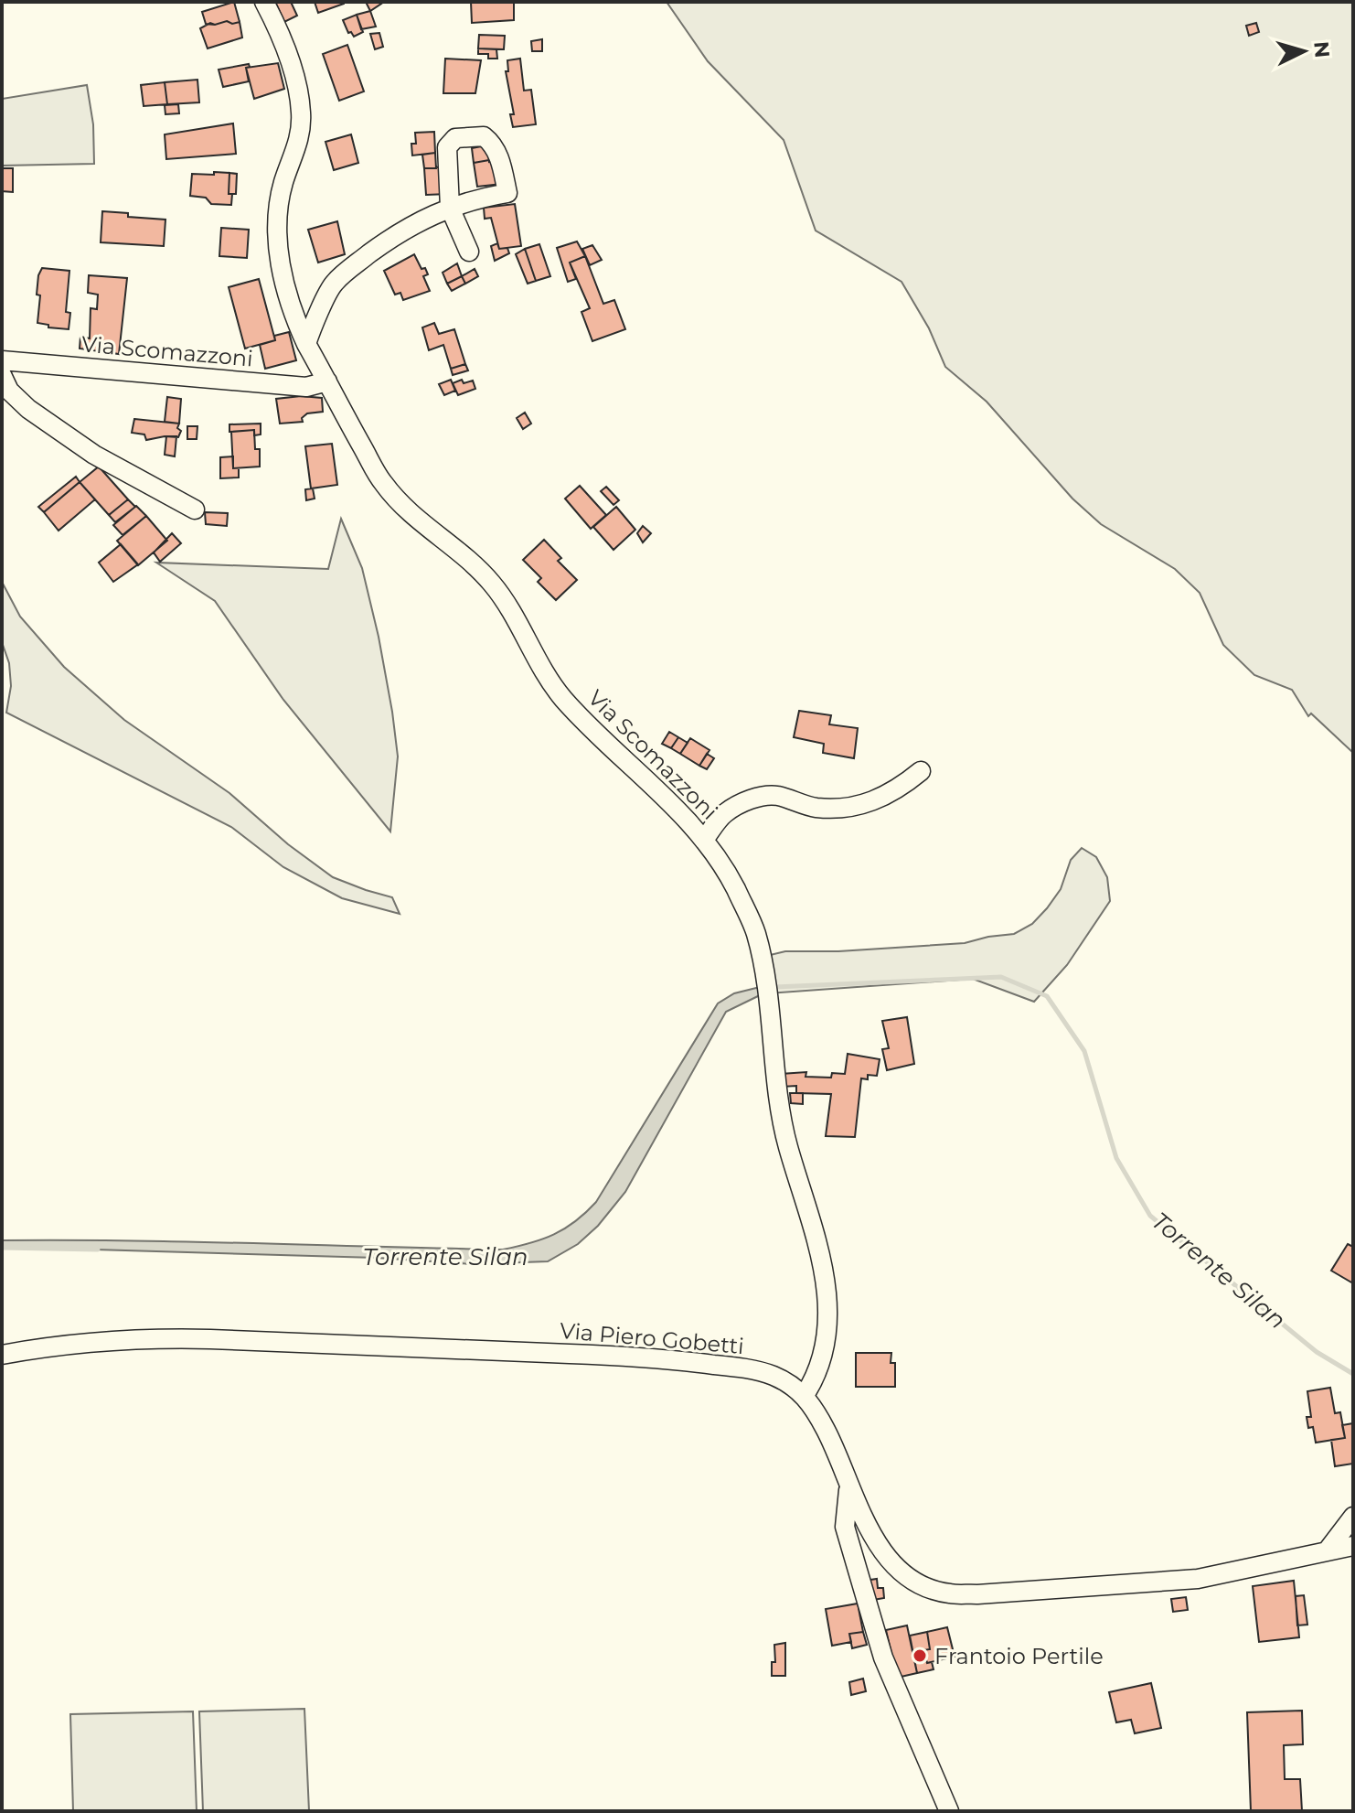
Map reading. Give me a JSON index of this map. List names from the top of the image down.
{
  "streets": {
    "street": ["Via Scomazzoni", "Via Piero Gobetti"]
  },
  "crossings": [
    ["Via Scomazzoni", "Via Piero Gobetti"]
  ],
  "water": ["Torrente Silan"],
  "places": ["Frantoio Pertile"],
  "north": "right"
}
